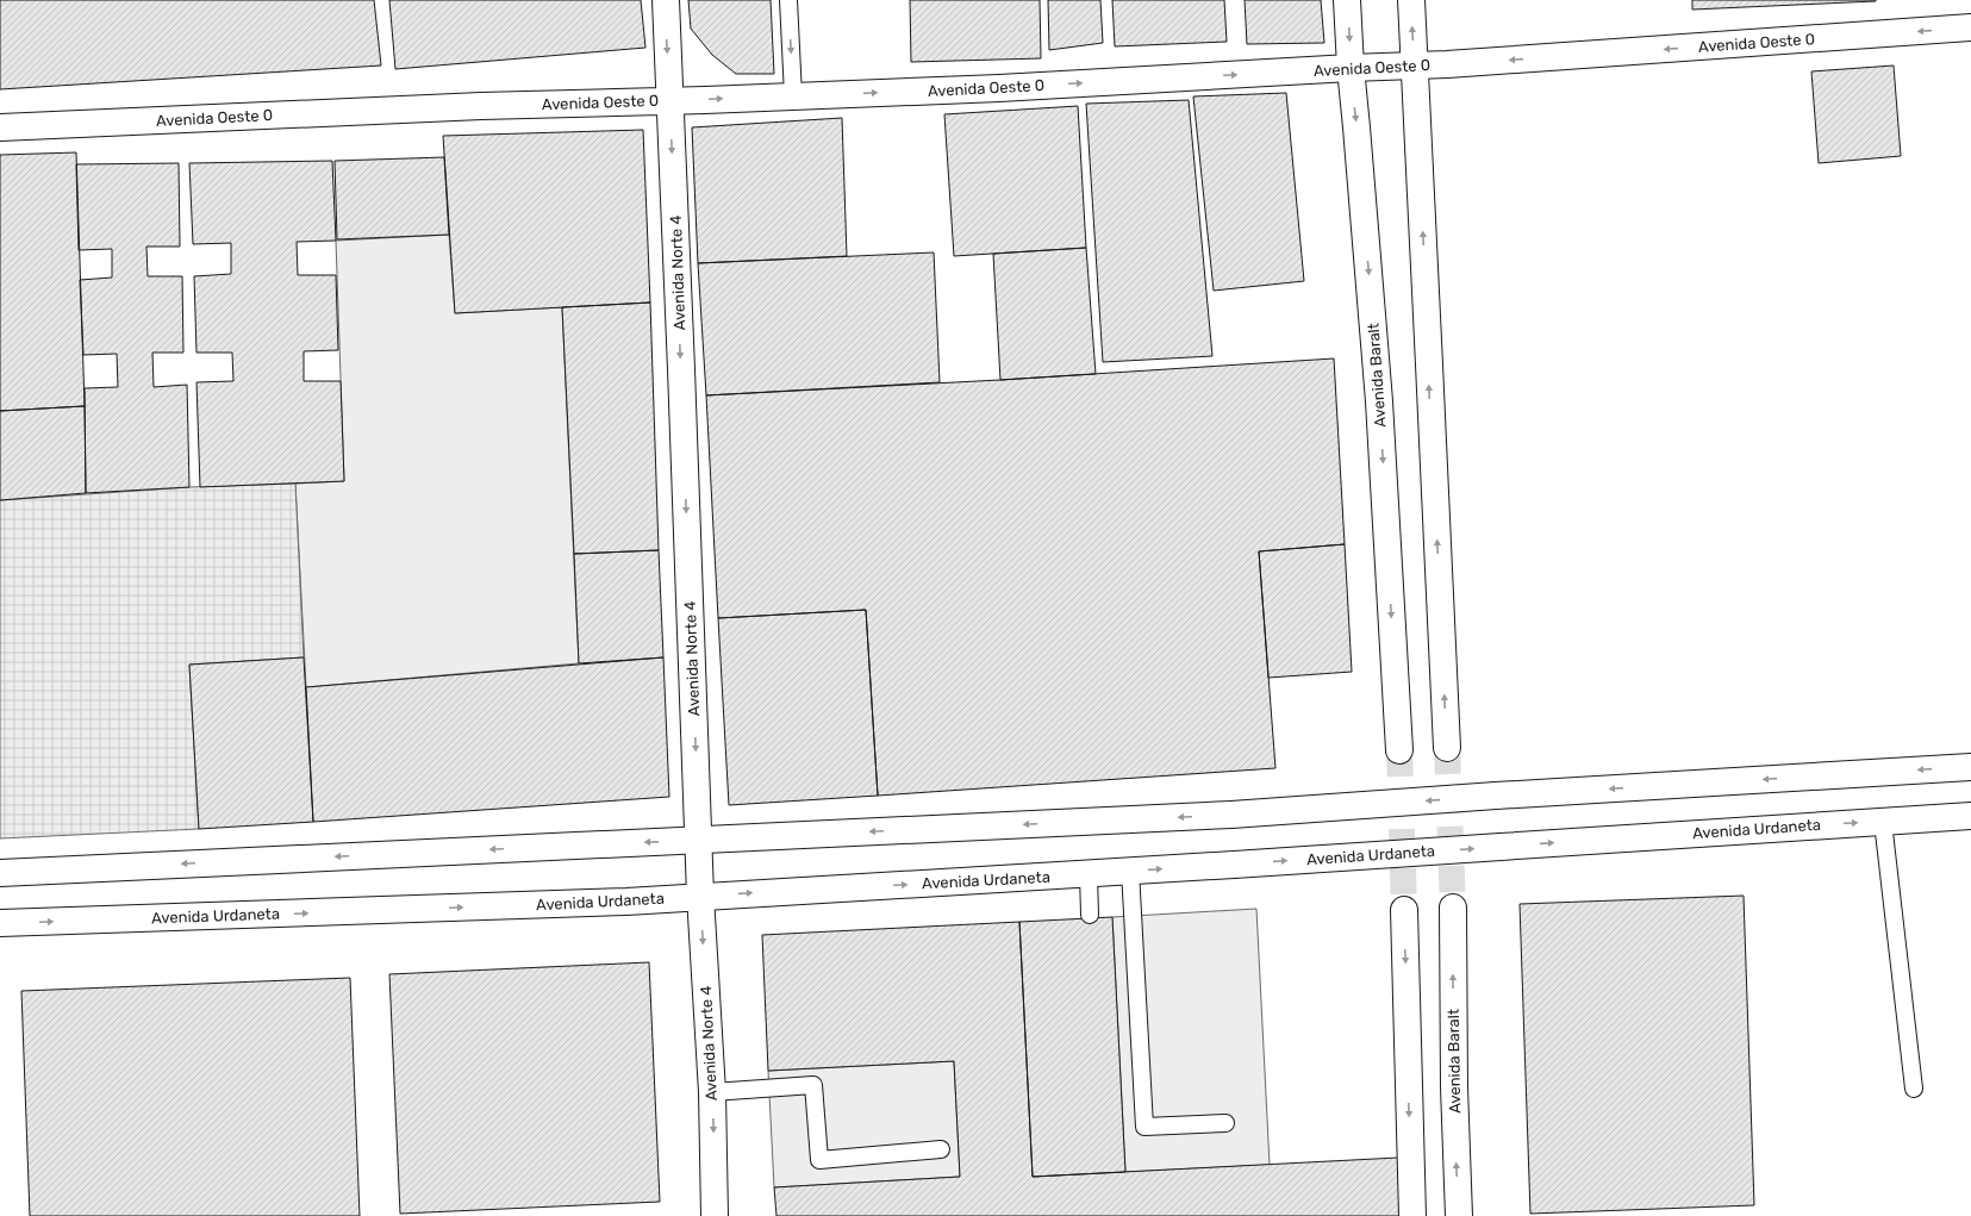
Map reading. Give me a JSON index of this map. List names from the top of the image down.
{
  "streets": {
    "main road": [
      "Avenida Oeste 0",
      "Avenida Norte 4",
      "Avenida Baralt",
      "Avenida Urdaneta"
    ]
  },
  "crossings": [
    ["Avenida Oeste 0", "Avenida Norte 4"],
    ["Avenida Oeste 0", "Avenida Baralt"],
    ["Avenida Norte 4", "Avenida Urdaneta"]
  ],
  "one_way": ["Avenida Norte 4"]
}
